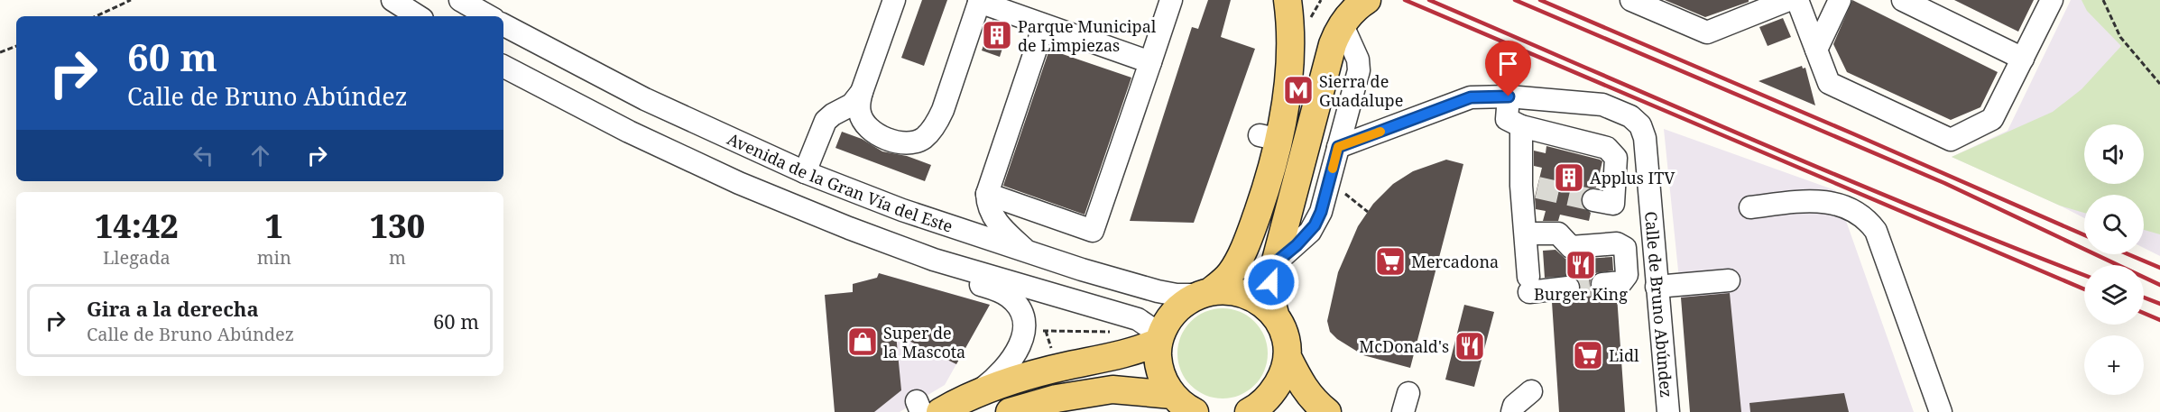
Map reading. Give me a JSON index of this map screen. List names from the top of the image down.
{
  "streets": {
    "street": ["Avenida de la Gran Vía del Este", "Calle de Bruno Abúndez"]
  },
  "places": {
    "building": ["Parque Municipal de Limpiezas", "Applus ITV"],
    "metro station": ["Sierra de Guadalupe"],
    "supermarket": ["Mercadona", "Lidl"],
    "restaurant": ["Burger King", "McDonald's"],
    "shop": ["Super de la Mascota"]
  },
  "page": {
    "turn": ["60 m", "Calle de Bruno Abúndez"],
    "map_buttons": "+",
    "eta": [
      "14:42",
      "Llegada",
      "1",
      "min",
      "130",
      "m"
    ],
    "list": [
      {
        "name": "Gira a la derecha",
        "note": "Calle de Bruno Abúndez",
        "value": "60 m"
      }
    ]
  }
}
